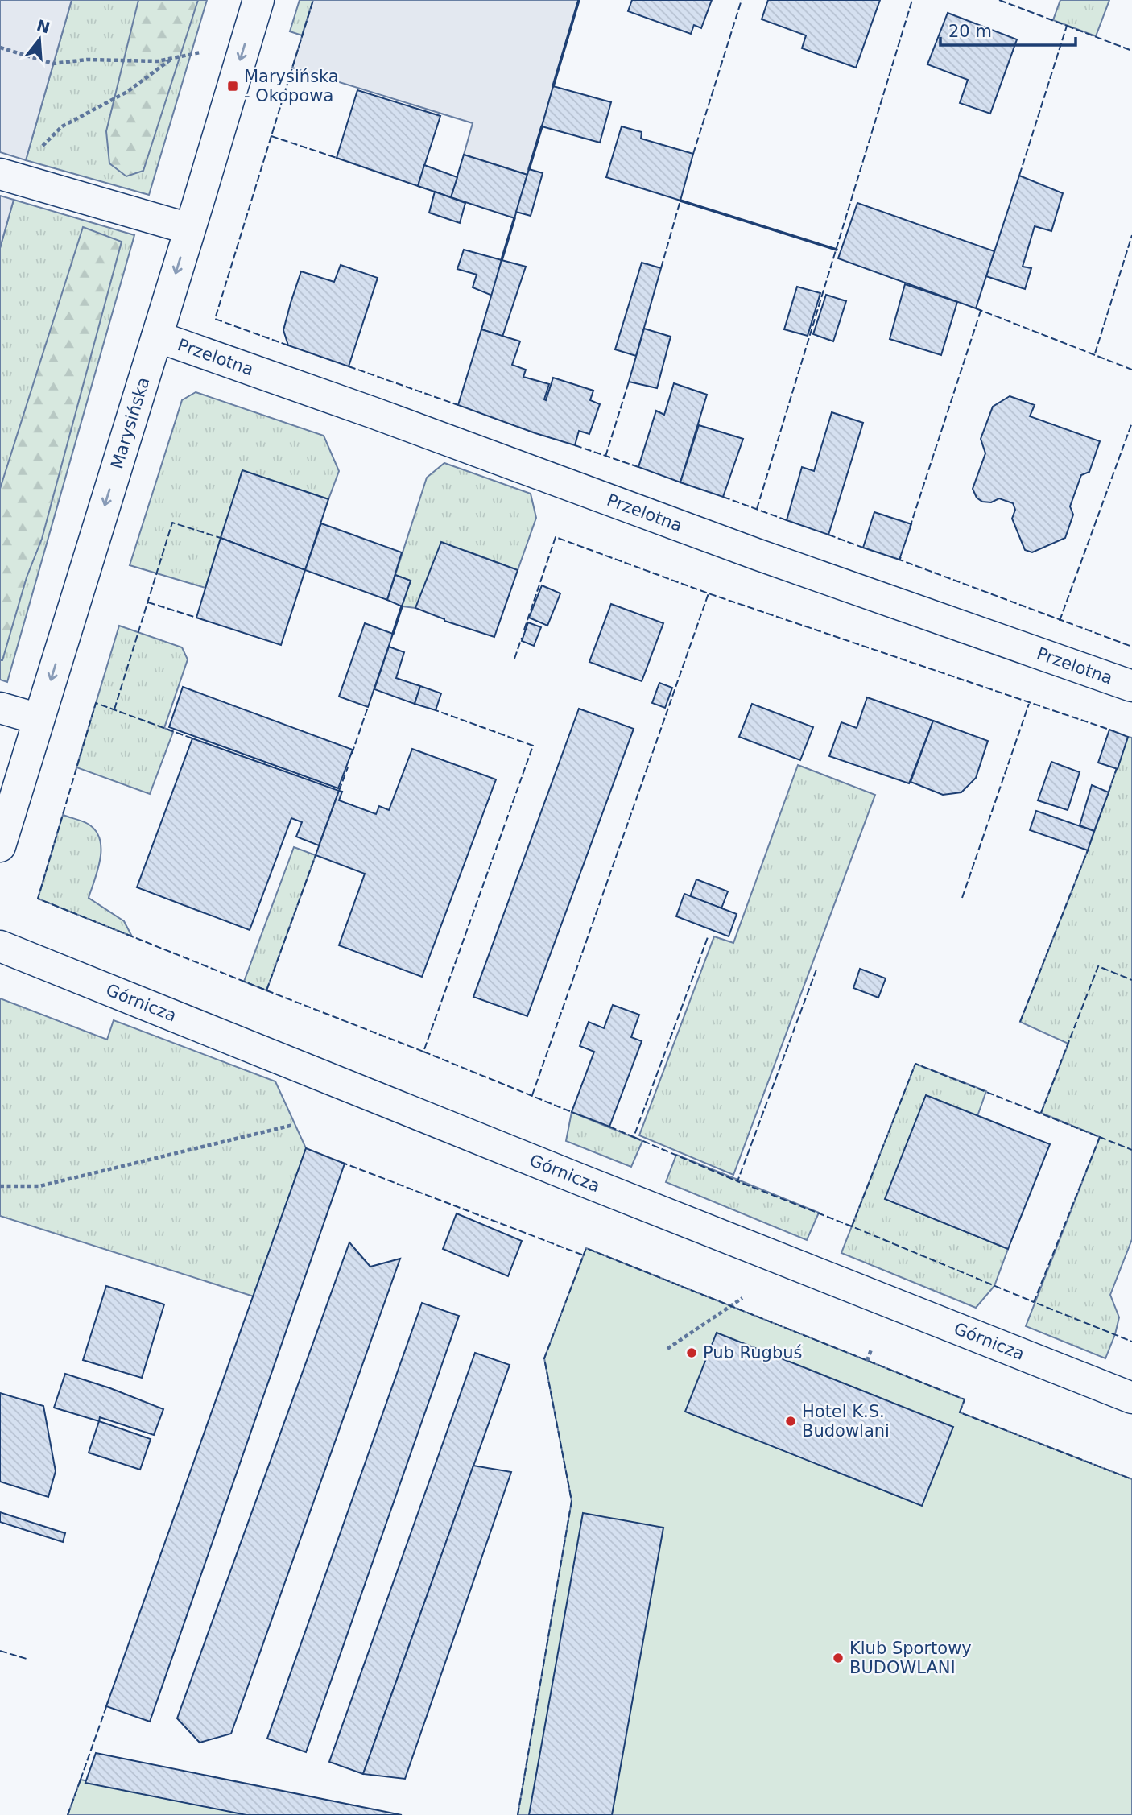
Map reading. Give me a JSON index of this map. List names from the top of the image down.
{
  "streets": {
    "street": ["Przelotna", "Marysińska", "Górnicza"]
  },
  "crossings": [
    ["Przelotna", "Marysińska"]
  ],
  "one_way": ["Marysińska"],
  "places": {
    "transit": ["Marysińska - Okopowa"],
    "other": ["Pub Rugbuś", "Hotel K.S. Budowlani", "Klub Sportowy BUDOWLANI"]
  },
  "scale_bar": "20 m",
  "north": "top"
}
